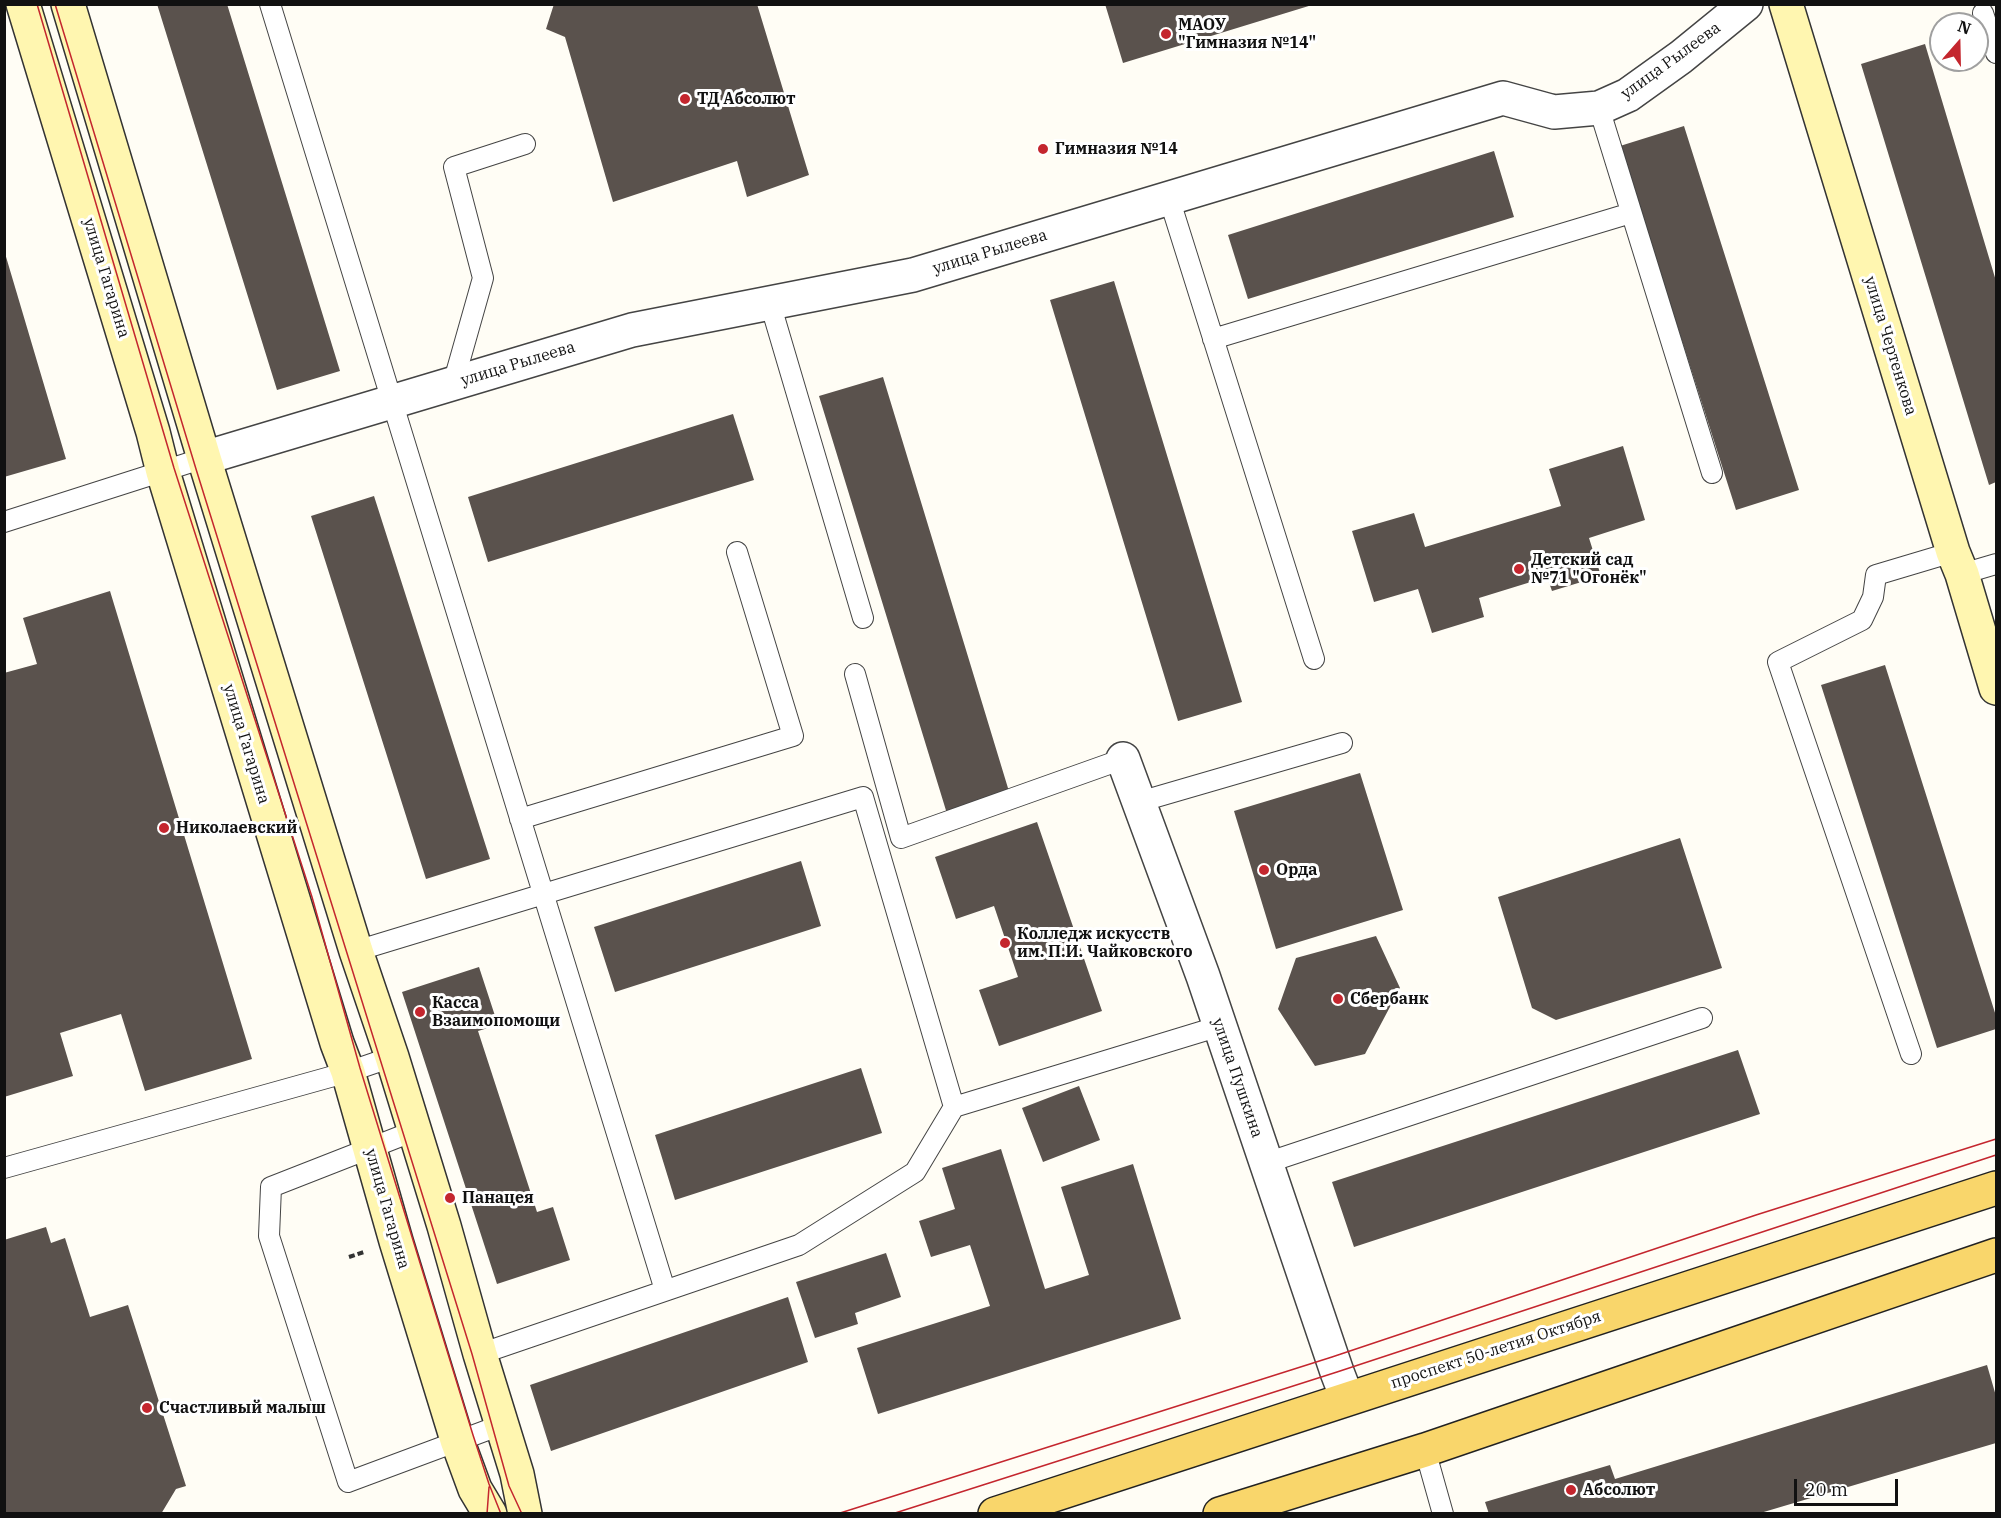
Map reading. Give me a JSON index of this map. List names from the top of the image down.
{
  "streets": {
    "main road": ["проспект 50-летия Октября"],
    "street": [
      "улица Рылеева",
      "улица Гагарина",
      "улица Чертенкова",
      "улица Пушкина"
    ]
  },
  "crossings": [
    ["улица Пушкина", "проспект 50-летия Октября"]
  ],
  "places": [
    "МАОУ \"Гимназия №14\"",
    "ТД Абсолют",
    "Гимназия №14",
    "Детский сад №71 \"Огонёк\"",
    "Николаевский",
    "Орда",
    "Колледж искусств им. П.И. Чайковского",
    "Сбербанк",
    "Касса Взаимопомощи",
    "Панацея",
    "Счастливый малыш",
    "Абсолют"
  ],
  "scale_bar": "20 m",
  "north": "top"
}
